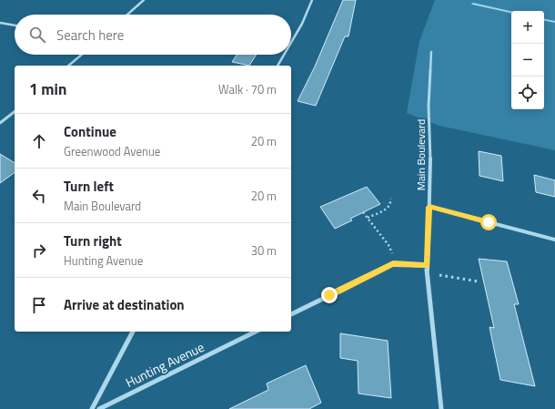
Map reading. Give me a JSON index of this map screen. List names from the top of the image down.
{
  "streets": {
    "street": ["Main Boulevard", "Hunting Avenue"]
  },
  "page": {
    "map_buttons": ["+", "−"],
    "search": "Search here",
    "heading": ["1 min", "Walk · 70 m"],
    "list": [
      ["Continue", "Greenwood Avenue", "20 m"],
      ["Turn left", "Main Boulevard", "20 m"],
      ["Turn right", "Hunting Avenue", "30 m"],
      "Arrive at destination"
    ]
  }
}
